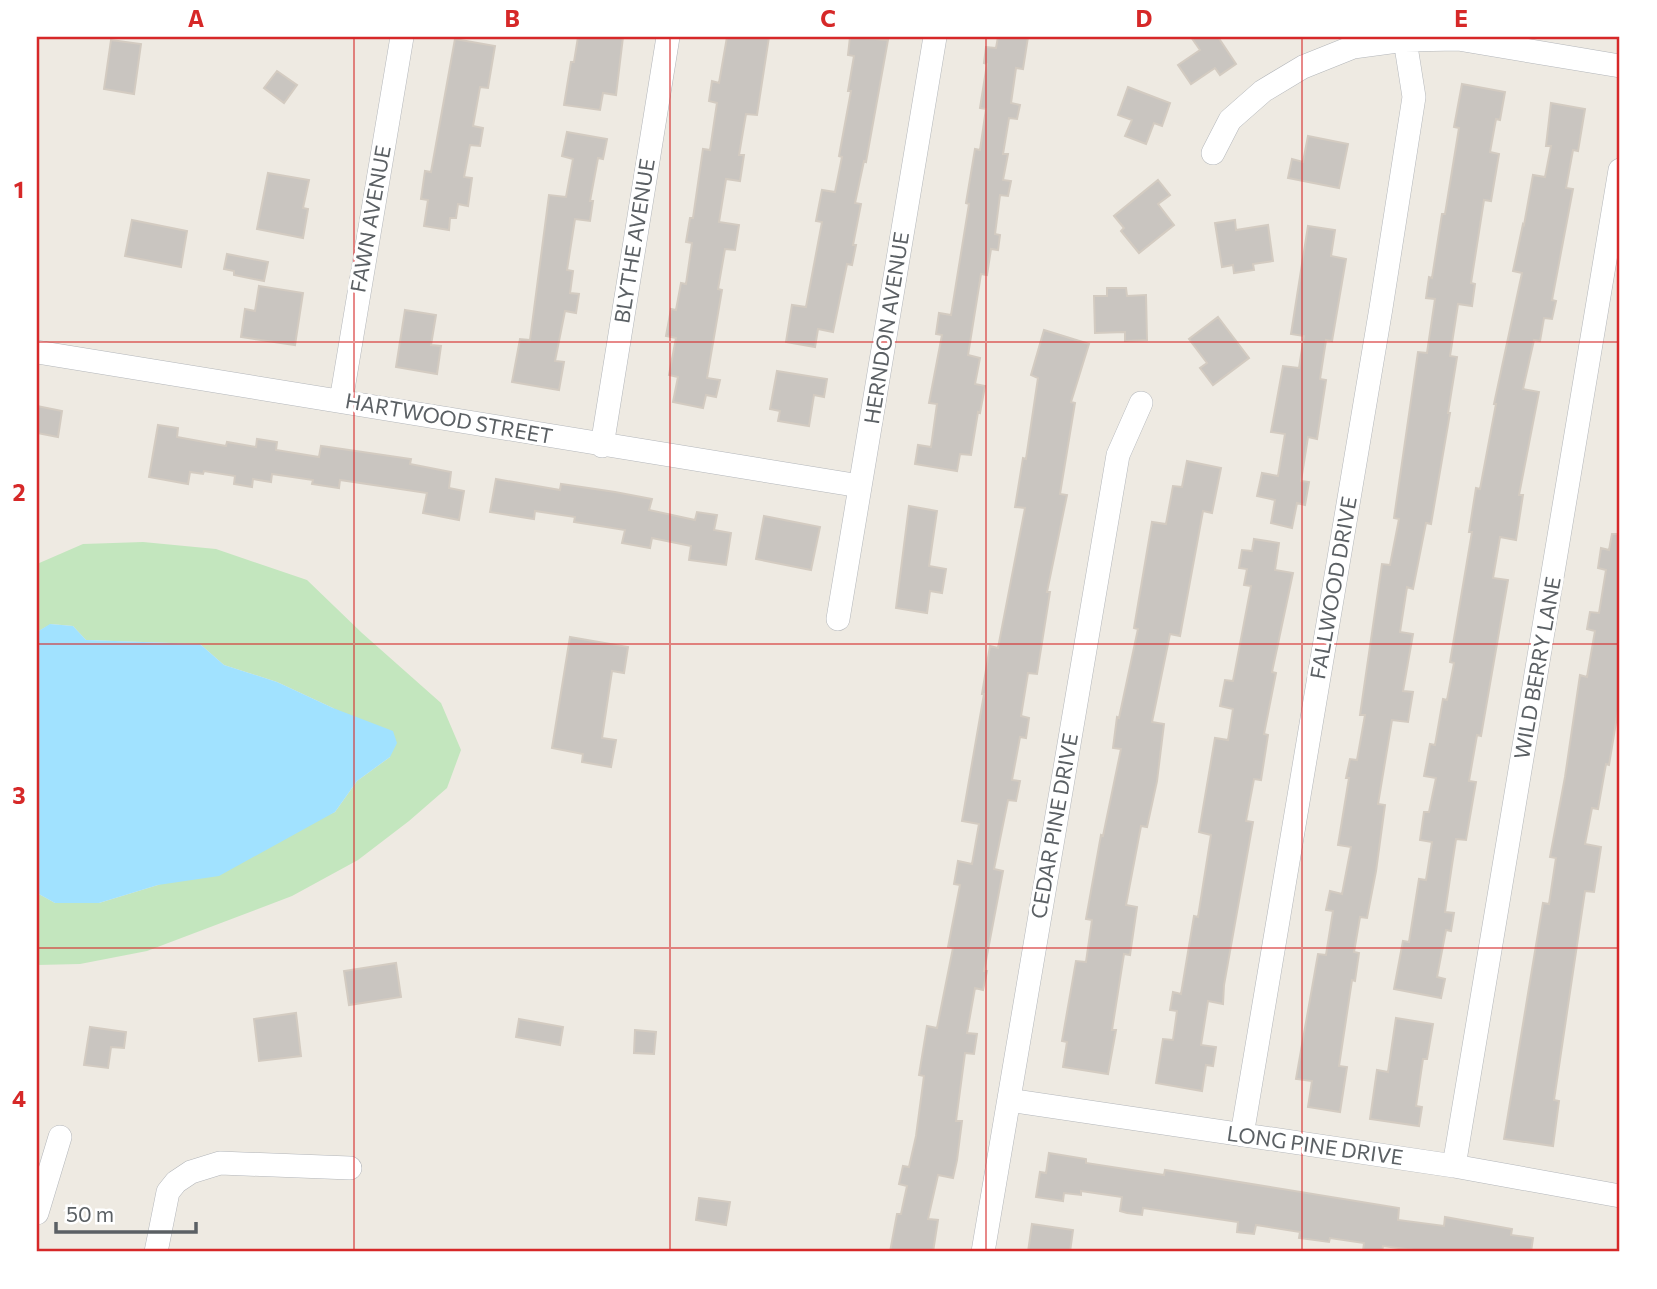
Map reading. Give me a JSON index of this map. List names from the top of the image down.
{
  "streets": {
    "street": [
      "FAWN AVENUE",
      "BLYTHE AVENUE",
      "HERNDON AVENUE",
      "HARTWOOD STREET",
      "FALLWOOD DRIVE",
      "WILD BERRY LANE",
      "CEDAR PINE DRIVE",
      "LONG PINE DRIVE"
    ]
  },
  "crossings": [
    ["FAWN AVENUE", "HARTWOOD STREET"],
    ["BLYTHE AVENUE", "HARTWOOD STREET"],
    ["HERNDON AVENUE", "HARTWOOD STREET"],
    ["FALLWOOD DRIVE", "LONG PINE DRIVE"],
    ["WILD BERRY LANE", "LONG PINE DRIVE"],
    ["CEDAR PINE DRIVE", "LONG PINE DRIVE"]
  ],
  "scale_bar": "50 m",
  "grid": {
    "columns": [
      "A",
      "B",
      "C",
      "D",
      "E"
    ],
    "rows": [
      "1",
      "2",
      "3",
      "4"
    ]
  }
}
